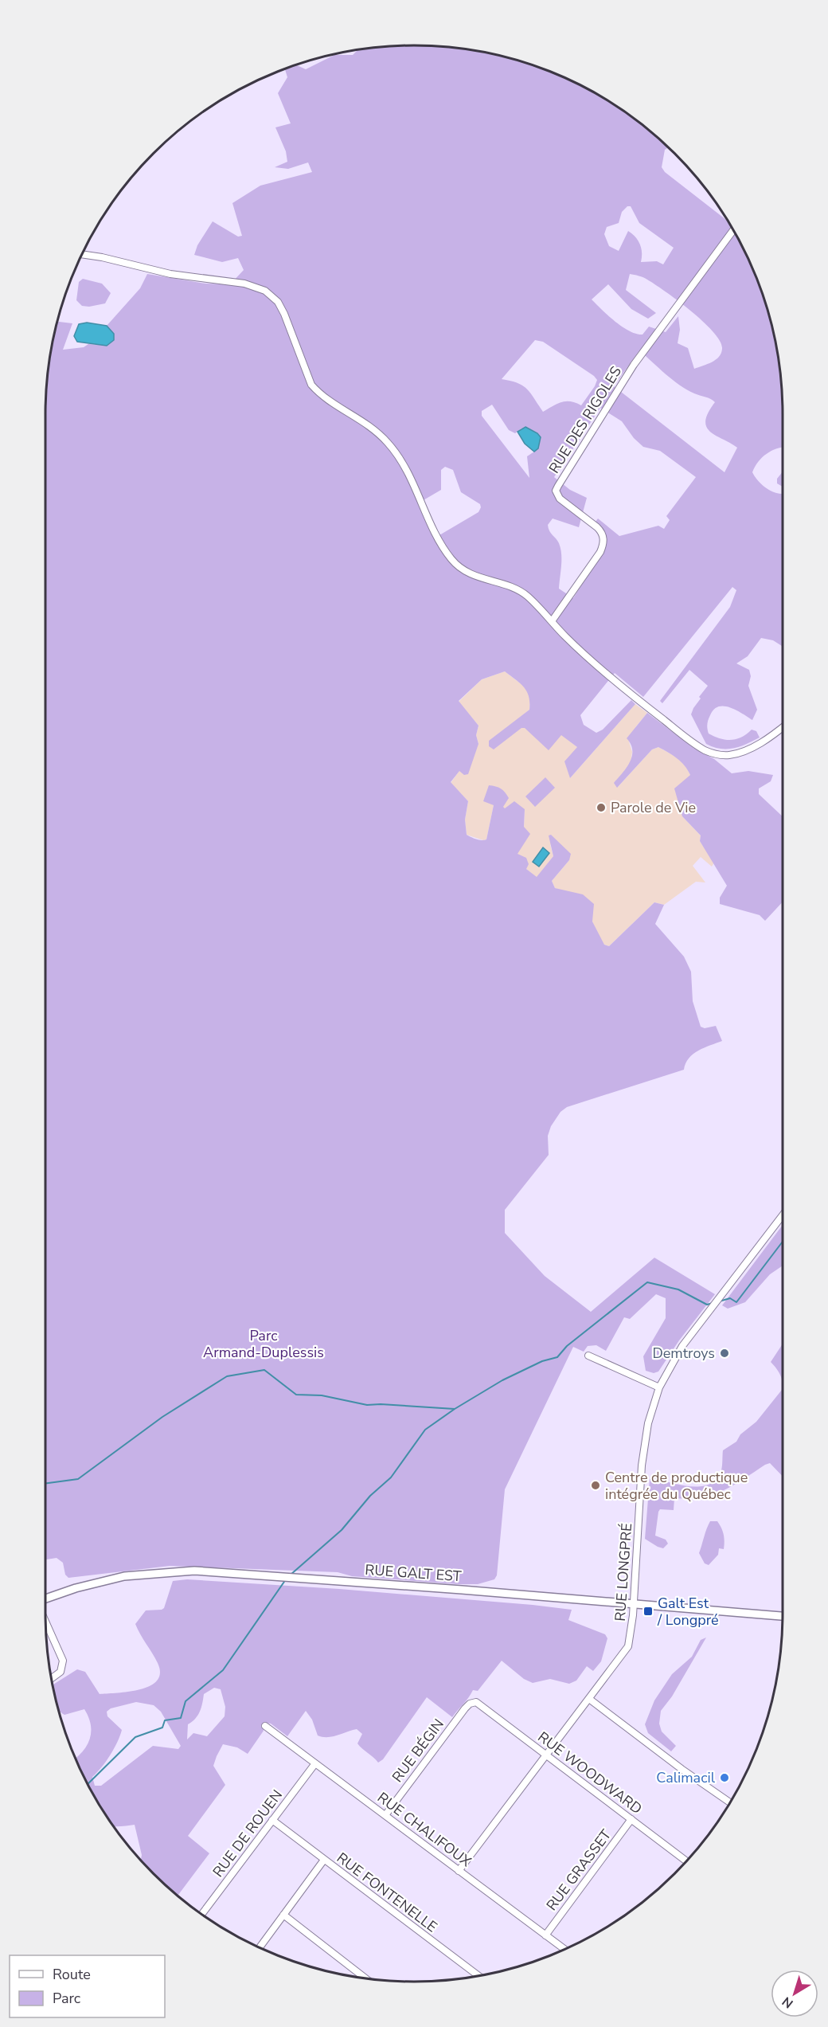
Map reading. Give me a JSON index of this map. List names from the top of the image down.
{
  "streets": {
    "street": [
      "RUE DES RIGOLES",
      "RUE LONGPRÉ",
      "RUE GALT EST",
      "RUE BÉGIN",
      "RUE WOODWARD",
      "RUE CHALIFOUX",
      "RUE DE ROUEN",
      "RUE GRASSET",
      "RUE FONTENELLE"
    ]
  },
  "crossings": [
    ["RUE LONGPRÉ", "RUE GALT EST"],
    ["RUE LONGPRÉ", "RUE WOODWARD"],
    ["RUE LONGPRÉ", "RUE CHALIFOUX"],
    ["RUE BÉGIN", "RUE WOODWARD"],
    ["RUE BÉGIN", "RUE CHALIFOUX"],
    ["RUE WOODWARD", "RUE GRASSET"],
    ["RUE CHALIFOUX", "RUE DE ROUEN"],
    ["RUE CHALIFOUX", "RUE GRASSET"],
    ["RUE DE ROUEN", "RUE FONTENELLE"]
  ],
  "parks": ["Parc Armand-Duplessis"],
  "places": {
    "other": [
      "Parole de Vie",
      "Demtroys",
      "Centre de productique intégrée du Québec",
      "Calimacil"
    ],
    "transit": ["Galt Est / Longpré"]
  },
  "legend": ["Route", "Parc"],
  "north": "bottom left"
}
